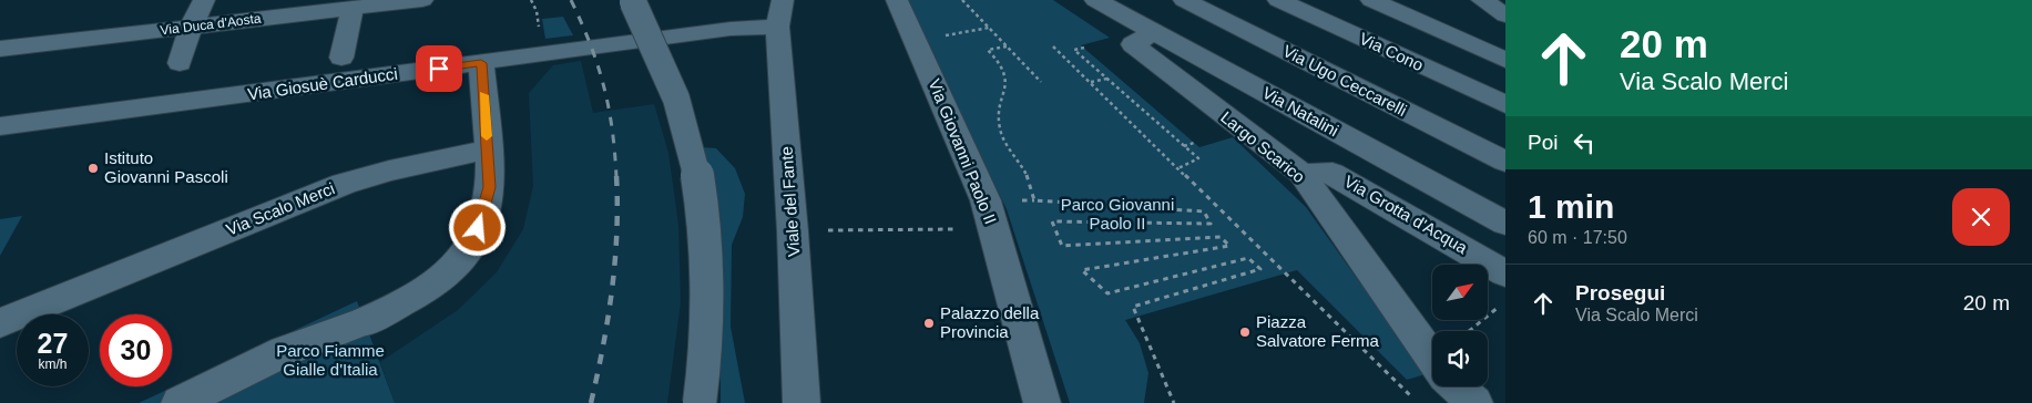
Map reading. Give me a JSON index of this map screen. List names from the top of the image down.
{
  "streets": {
    "street": [
      "Via Duca d'Aosta",
      "Via Cono",
      "Via Ugo Ceccarelli",
      "Via Giosuè Carducci",
      "Via Natalini",
      "Largo Scarico",
      "Via Giovanni Paolo II",
      "Viale del Fante",
      "Via Scalo Merci",
      "Via Grotta d'Acqua"
    ]
  },
  "crossings": [
    ["Via Giosuè Carducci", "Viale del Fante"],
    ["Via Natalini", "Largo Scarico"],
    ["Largo Scarico", "Via Grotta d'Acqua"]
  ],
  "parks": ["Parco Giovanni Paolo II", "Parco Fiamme Gialle d'Italia"],
  "places": ["Istituto Giovanni Pascoli", "Palazzo della Provincia", "Piazza Salvatore Ferma"],
  "north": "top right",
  "page": {
    "turn": ["20 m", "Via Scalo Merci"],
    "then": "Poi",
    "heading": ["1 min", "60 m · 17:50"],
    "list": [
      {
        "name": "Prosegui",
        "note": "Via Scalo Merci",
        "value": "20 m"
      }
    ],
    "speed": "27 km/h",
    "limit": "30"
  }
}
